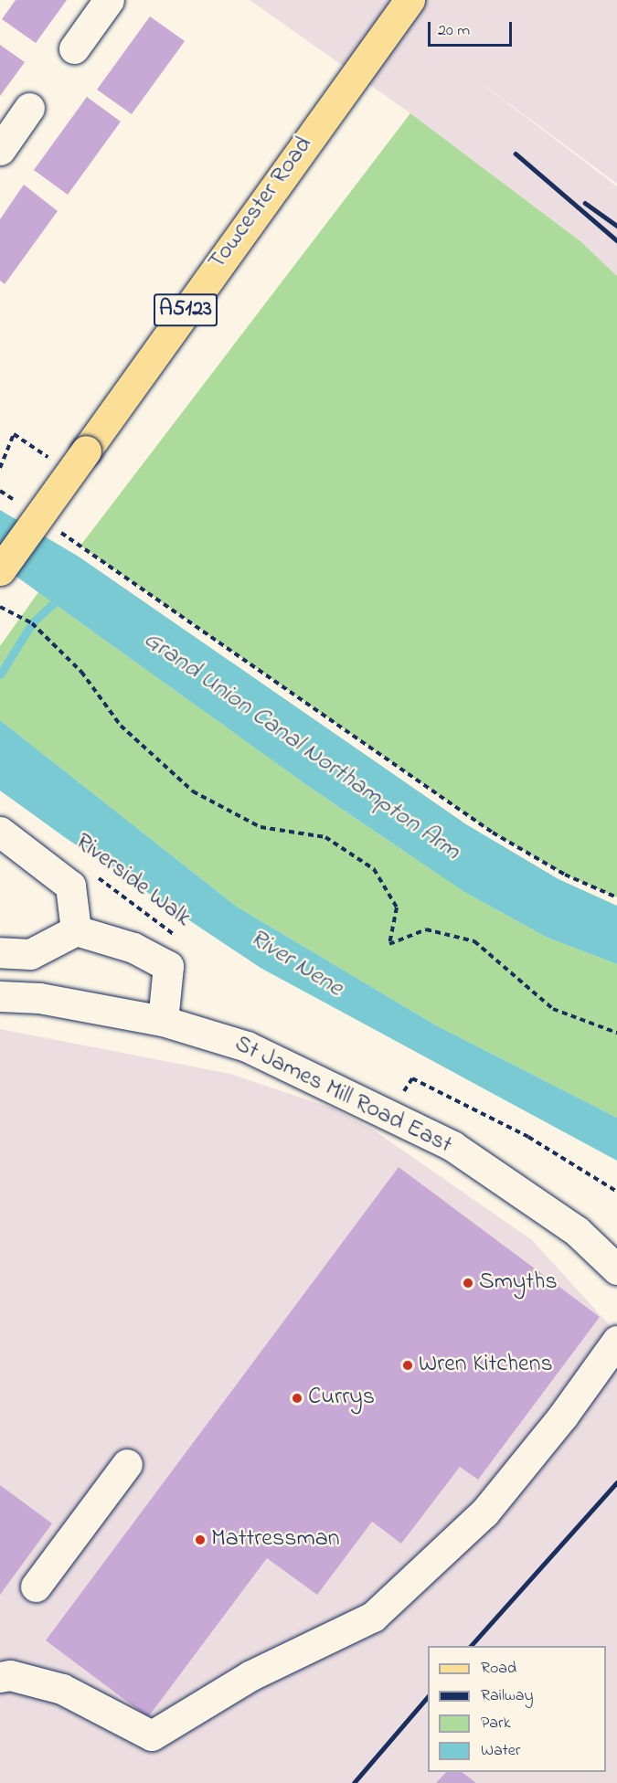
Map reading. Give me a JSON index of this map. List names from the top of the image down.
{
  "streets": {
    "main road": ["Towcester Road", "A5123"],
    "street": ["St James Mill Road East"],
    "path": ["Riverside Walk"]
  },
  "water": ["Grand Union Canal Northampton Arm", "River Nene"],
  "places": [
    "Smyths",
    "Wren Kitchens",
    "Currys",
    "Mattressman"
  ],
  "legend": [
    "Road",
    "Railway",
    "Park",
    "Water"
  ],
  "scale_bar": "20 m"
}
